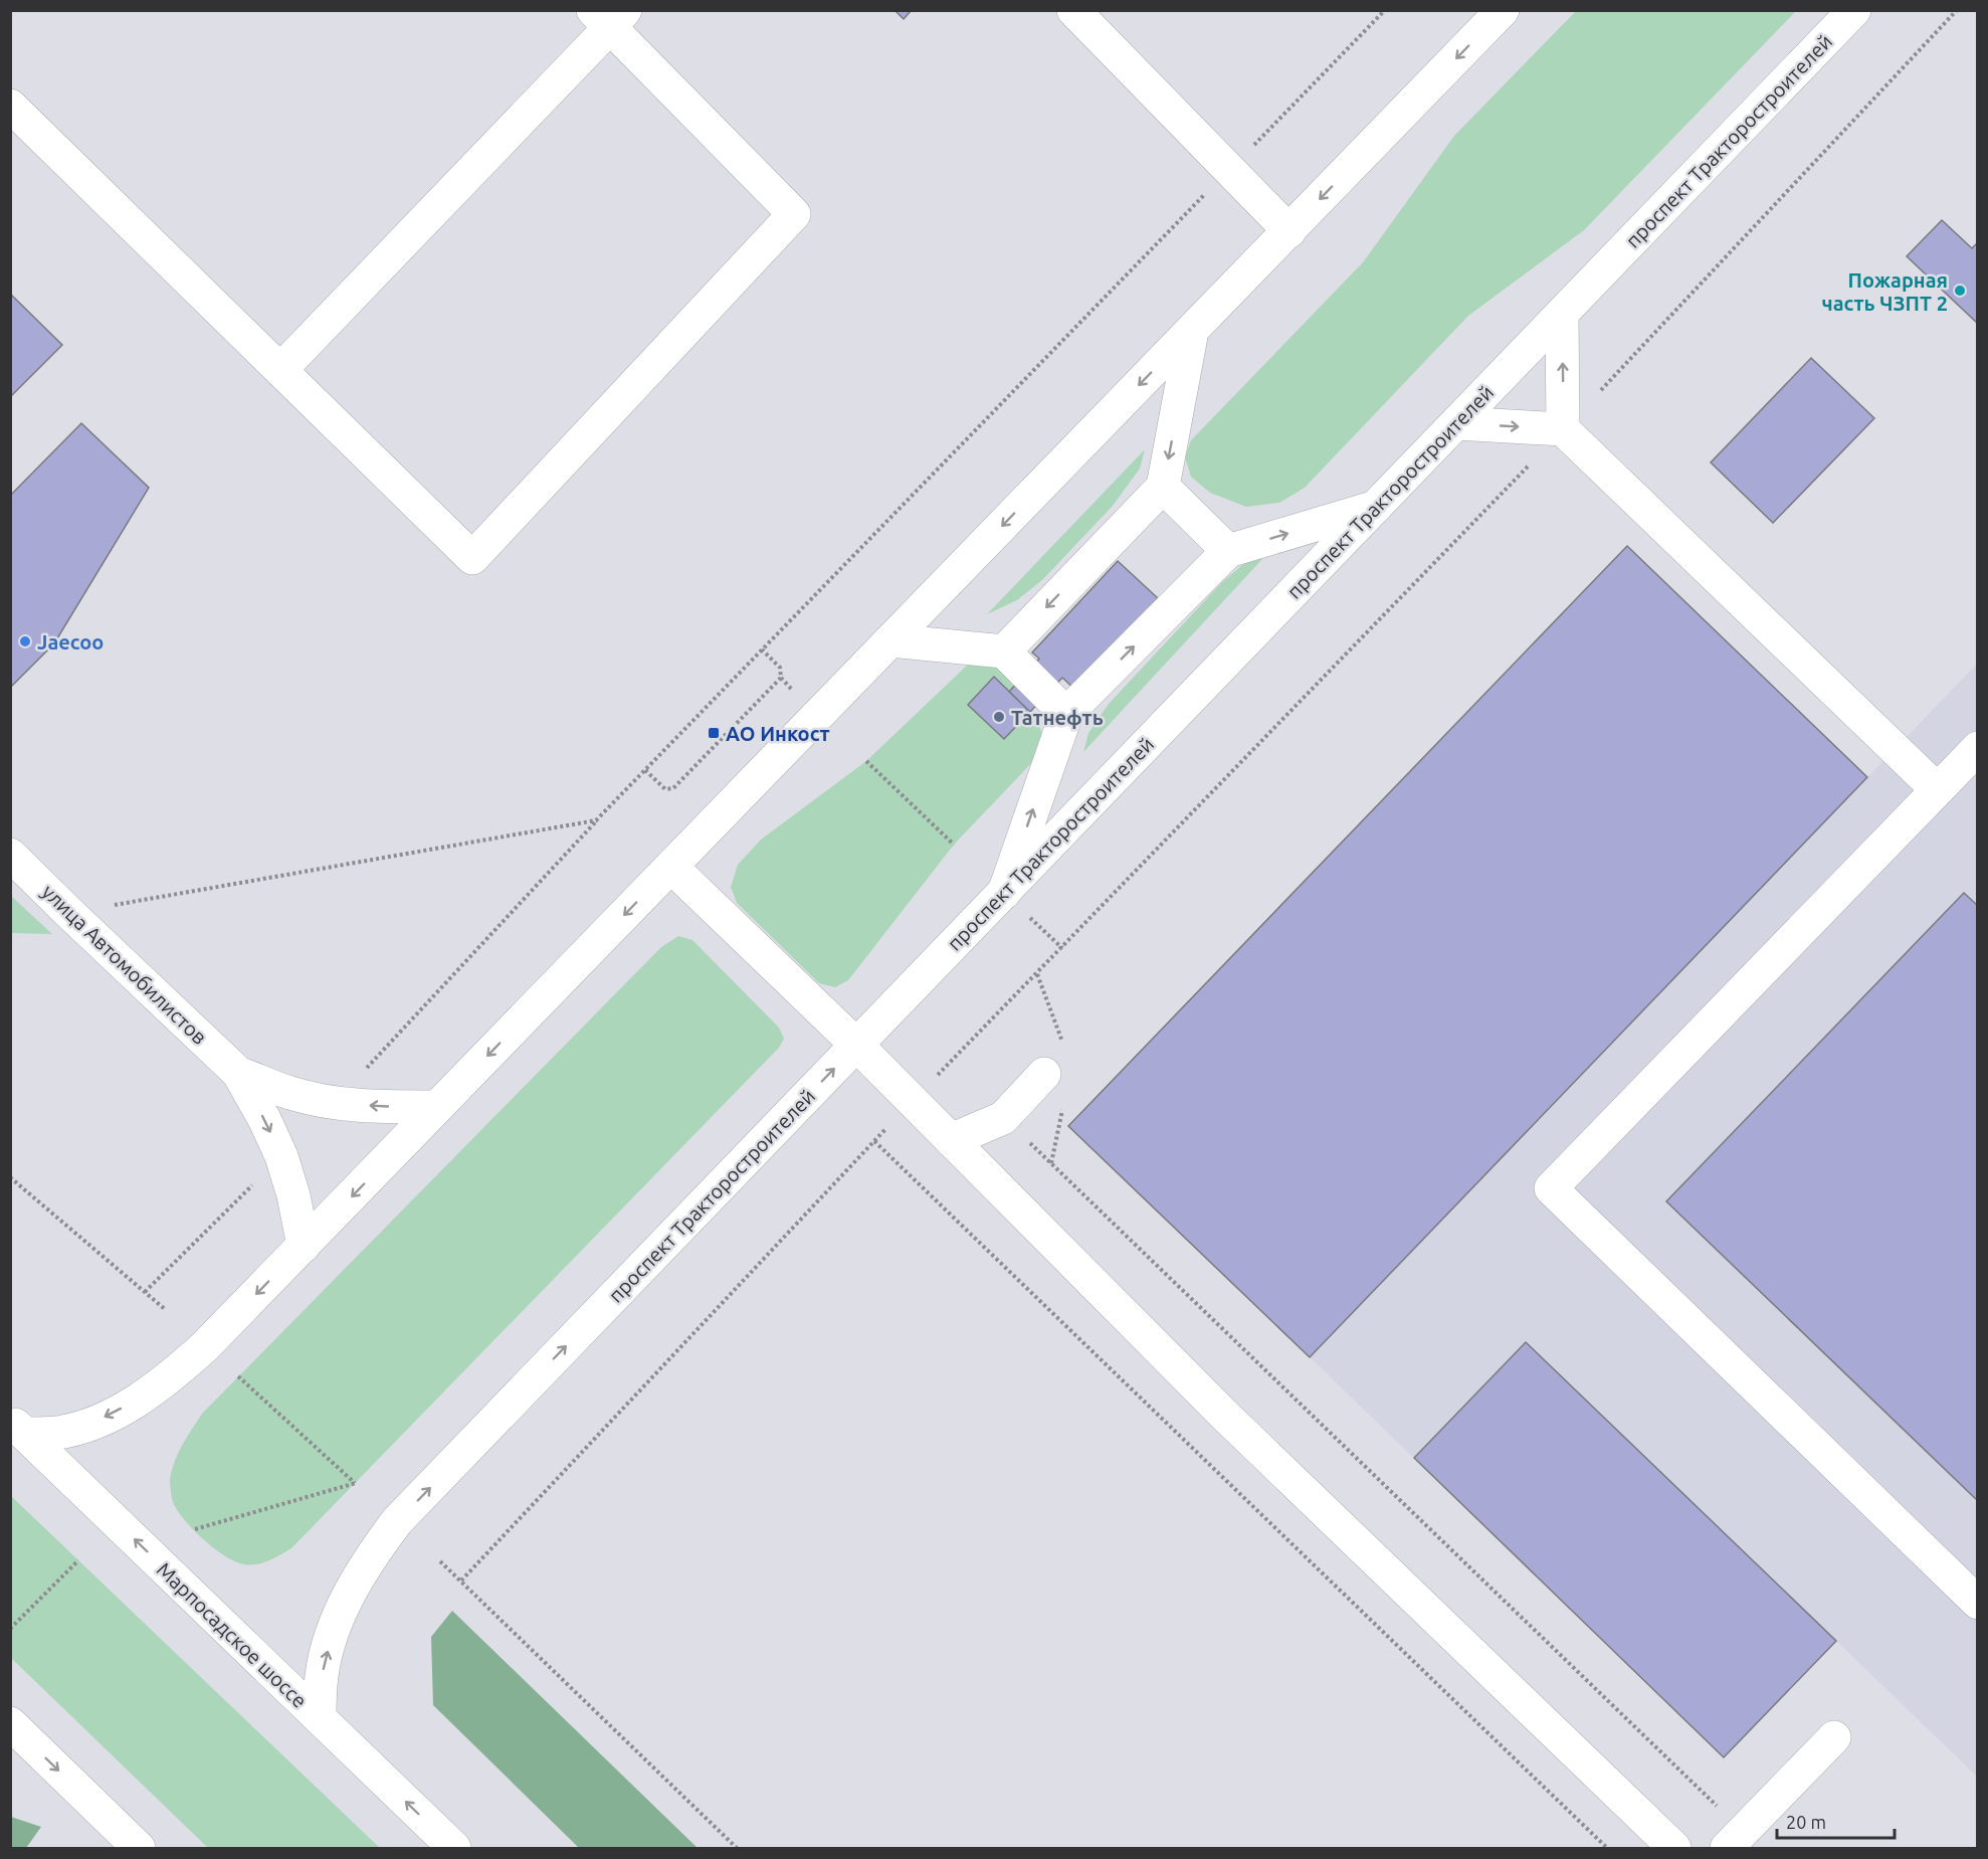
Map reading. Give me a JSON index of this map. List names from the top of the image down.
{
  "streets": {
    "main road": ["проспект Тракторостроителей", "улица Автомобилистов", "Марпосадское шоссе"]
  },
  "crossings": [
    ["проспект Тракторостроителей", "Марпосадское шоссе"]
  ],
  "one_way": ["Марпосадское шоссе"],
  "places": {
    "other": ["Пожарная часть ЧЗПТ 2", "Jaecoo", "Татнефть"],
    "transit": ["АО Инкост"]
  },
  "scale_bar": "20 m"
}
